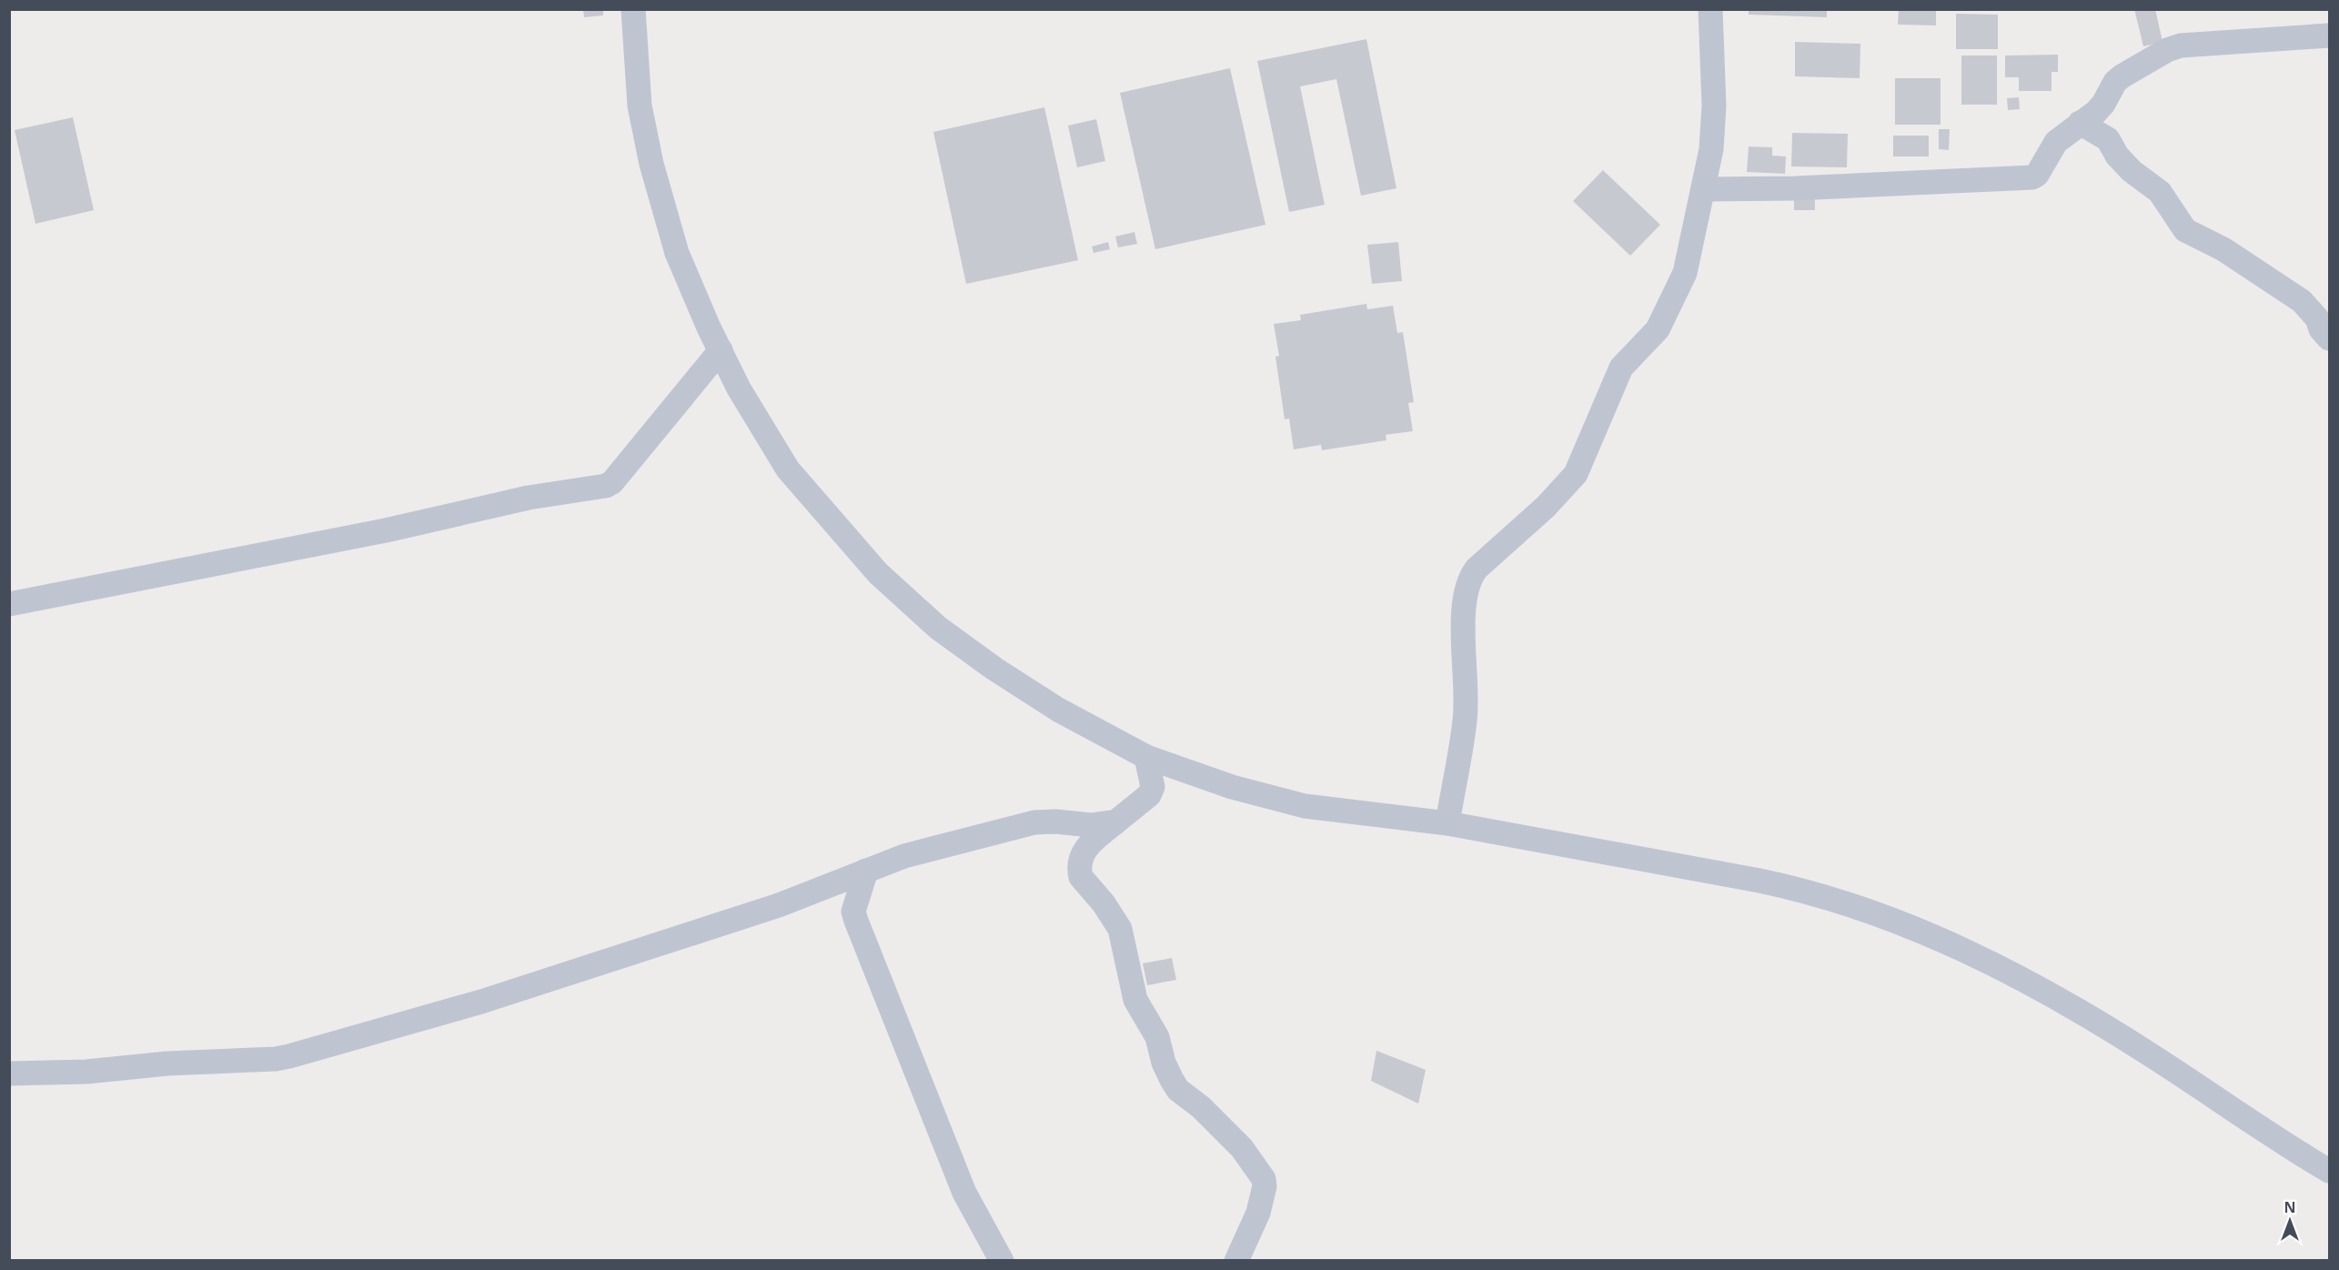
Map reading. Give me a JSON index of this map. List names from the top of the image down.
{
  "north": "top"
}
